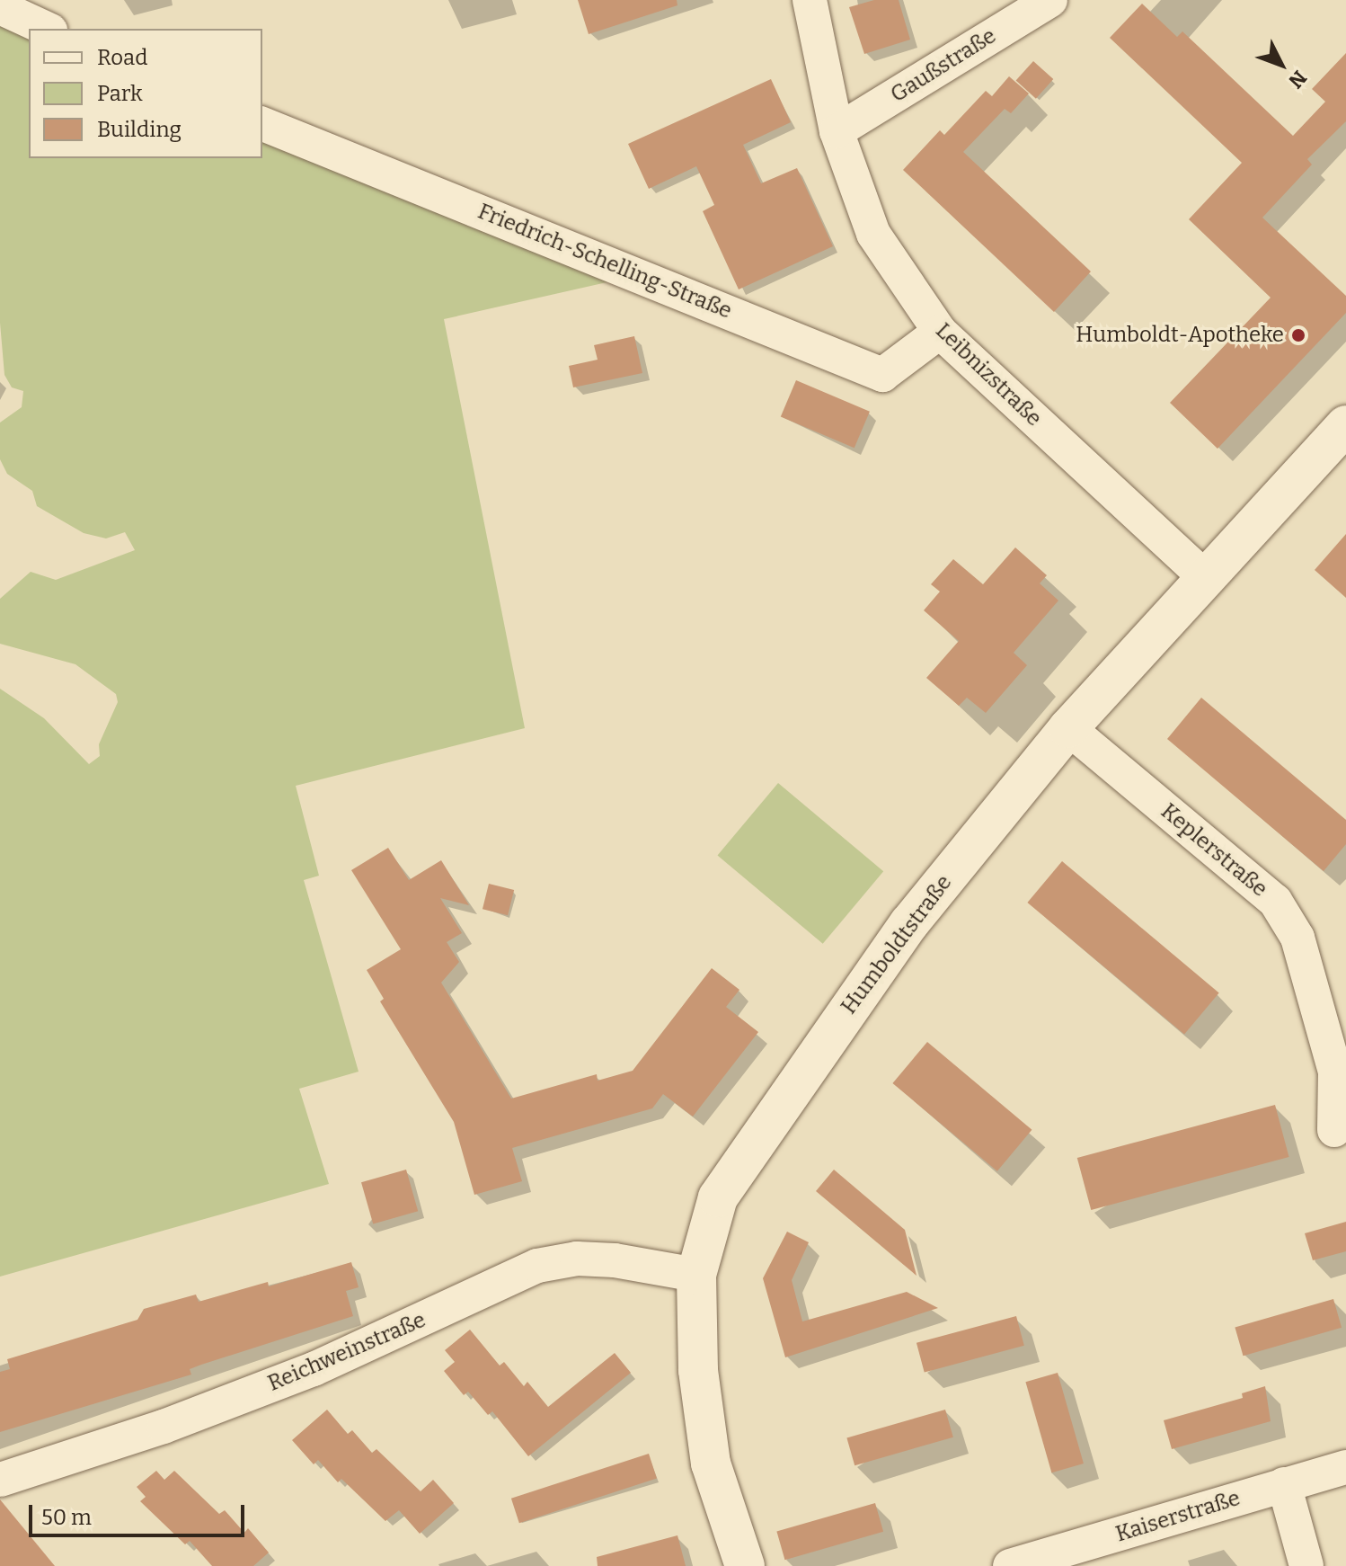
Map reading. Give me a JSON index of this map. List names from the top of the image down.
{
  "streets": {
    "street": [
      "Gaußstraße",
      "Friedrich-Schelling-Straße",
      "Leibnizstraße",
      "Keplerstraße",
      "Humboldtstraße",
      "Reichweinstraße",
      "Kaiserstraße"
    ]
  },
  "crossings": [
    ["Gaußstraße", "Leibnizstraße"],
    ["Friedrich-Schelling-Straße", "Leibnizstraße"],
    ["Leibnizstraße", "Humboldtstraße"],
    ["Keplerstraße", "Humboldtstraße"],
    ["Humboldtstraße", "Reichweinstraße"]
  ],
  "places": ["Humboldt-Apotheke"],
  "legend": ["Road", "Park", "Building"],
  "scale_bar": "50 m",
  "north": "bottom right"
}
